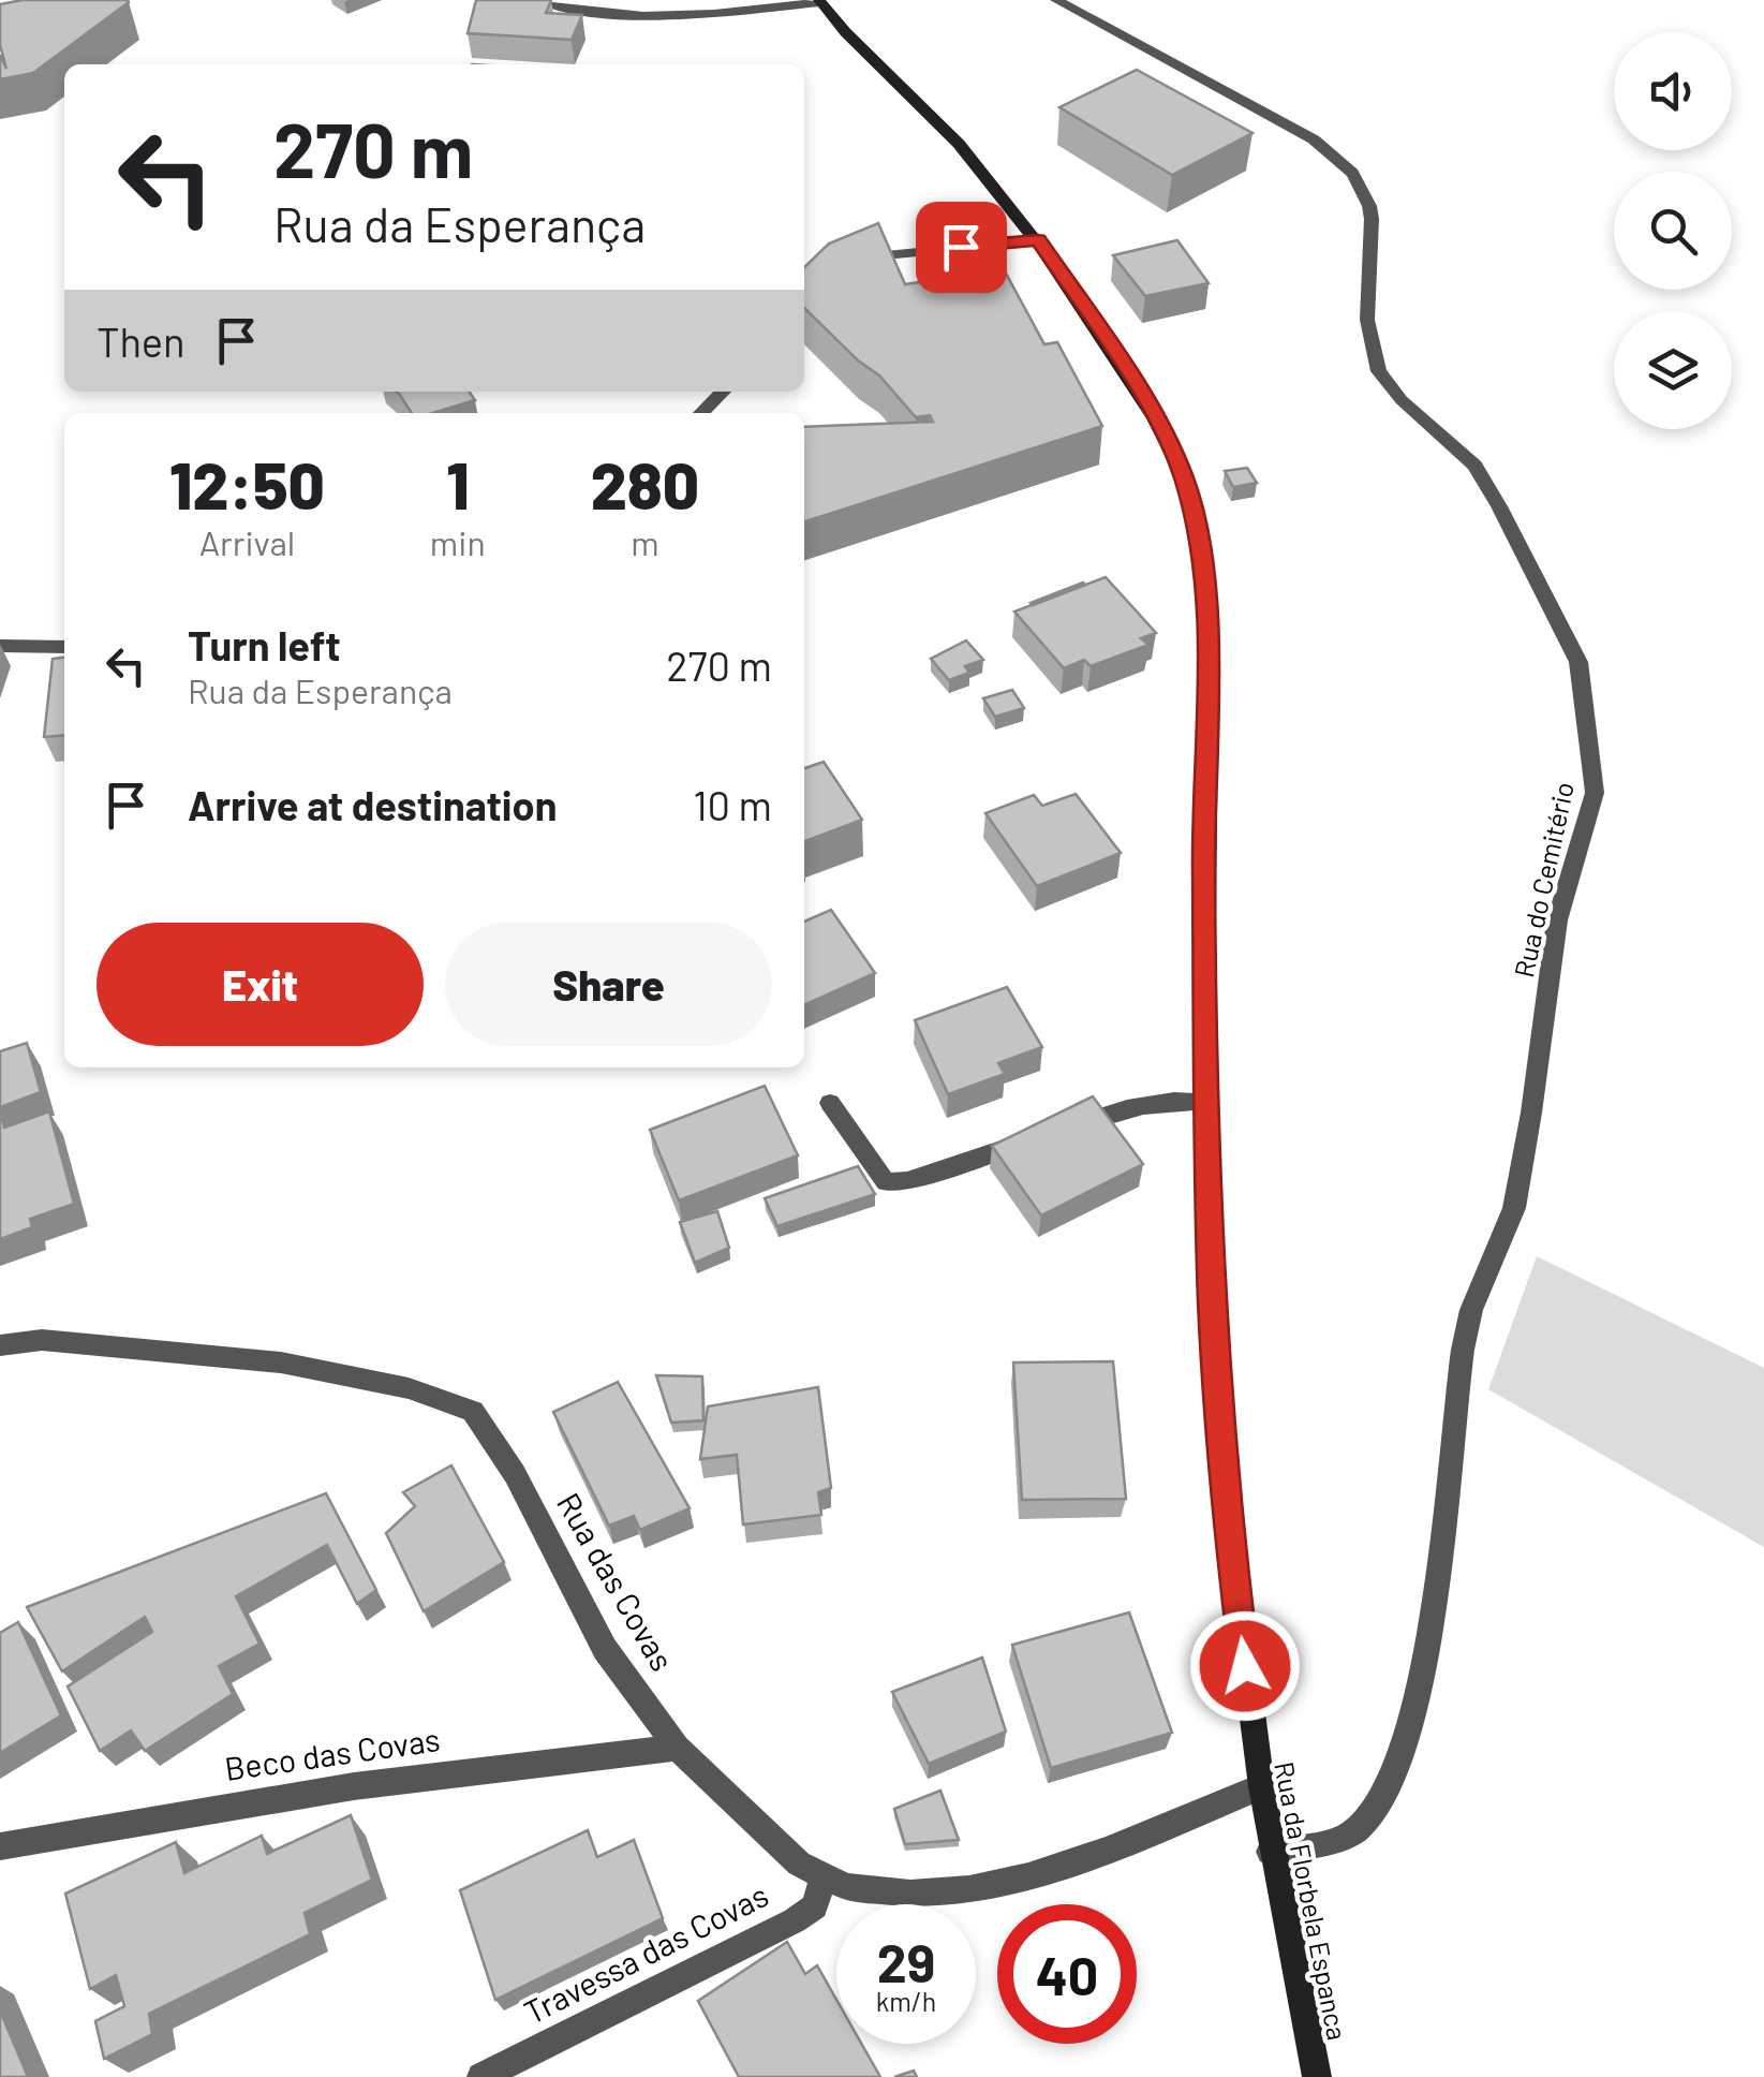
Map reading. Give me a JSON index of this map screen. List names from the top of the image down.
{
  "streets": {
    "street": [
      "Rua do Cemitério",
      "Rua das Covas",
      "Beco das Covas",
      "Rua da Florbela Espanca",
      "Travessa das Covas"
    ]
  },
  "crossings": [
    ["Rua do Cemitério", "Rua da Florbela Espanca"],
    ["Rua das Covas", "Beco das Covas"],
    ["Rua das Covas", "Rua da Florbela Espanca"],
    ["Rua das Covas", "Travessa das Covas"]
  ],
  "page": {
    "turn": ["270 m", "Rua da Esperança"],
    "then": "Then",
    "eta": [
      "12:50",
      "Arrival",
      "1",
      "min",
      "280",
      "m"
    ],
    "list": [
      {
        "name": "Turn left",
        "note": "Rua da Esperança",
        "value": "270 m"
      },
      {
        "name": "Arrive at destination",
        "value": "10 m"
      }
    ],
    "buttons": ["Exit", "Share"],
    "speed": "29 km/h",
    "limit": "40"
  }
}
